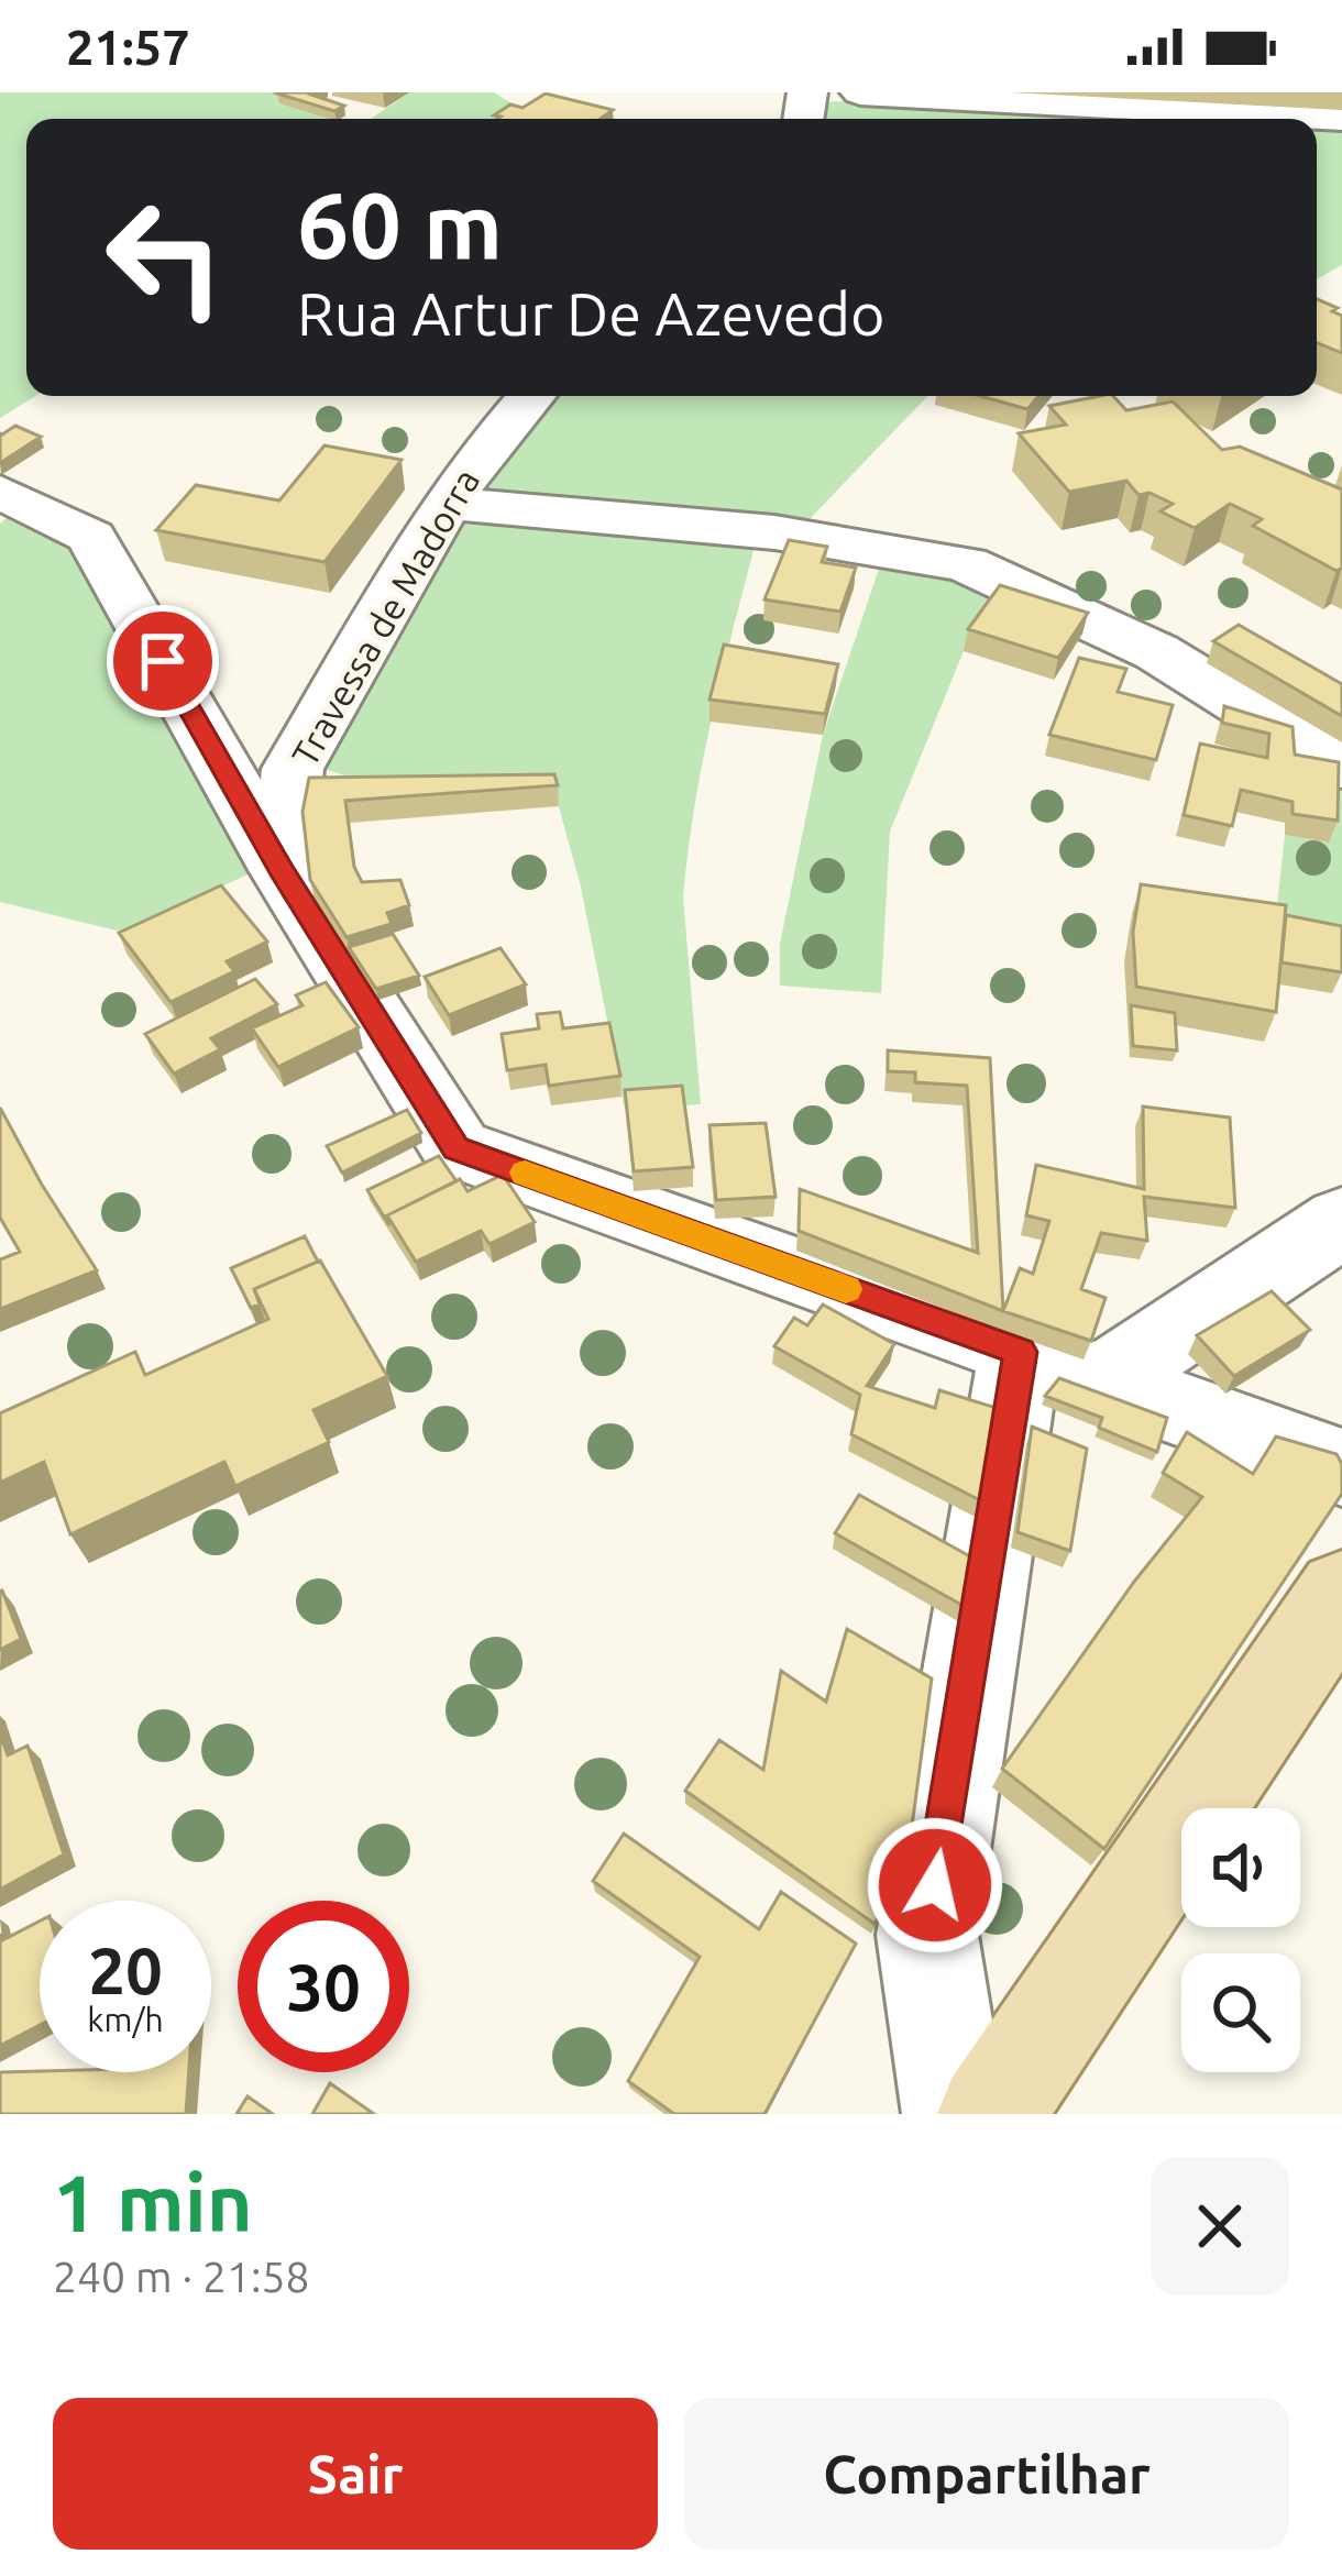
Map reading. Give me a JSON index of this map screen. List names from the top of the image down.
{
  "streets": {
    "street": ["Travessa de Madorra"]
  },
  "page": {
    "status": "21:57",
    "turn": ["60 m", "Rua Artur De Azevedo"],
    "speed": "20 km/h",
    "limit": "30",
    "heading": ["1 min", "240 m · 21:58"],
    "buttons": ["Sair", "Compartilhar"]
  }
}
